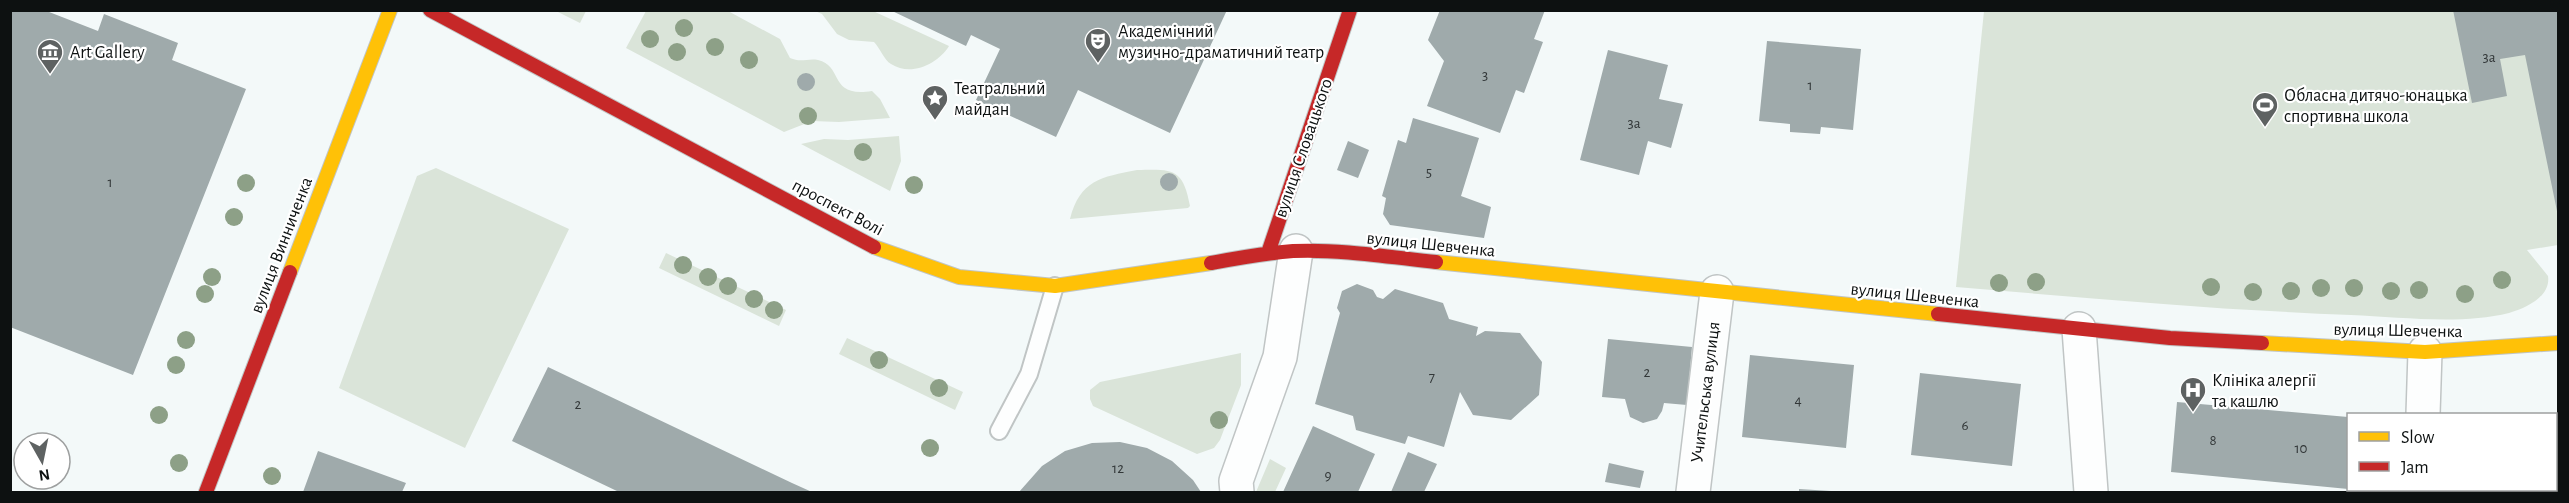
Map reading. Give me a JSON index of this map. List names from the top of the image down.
{
  "streets": {
    "main road": [
      "вулиця Словацького",
      "проспект Волі",
      "вулиця Шевченка",
      "вулиця Винниченка"
    ],
    "street": ["Учительська вулиця"]
  },
  "crossings": [
    ["вулиця Словацького", "проспект Волі"],
    ["вулиця Словацького", "вулиця Шевченка"],
    ["проспект Волі", "вулиця Шевченка"],
    ["вулиця Шевченка", "Учительська вулиця"]
  ],
  "places": {
    "theatre": ["Академічний музично-драматичний театр"],
    "museum": ["Art Gallery"],
    "place": ["Театральний майдан"],
    "sports": ["Обласна дитячо-юнацька спортивна школа"],
    "hospital": ["Клініка алергії та кашлю"]
  },
  "house_numbers": [
    "3а",
    "3",
    "1",
    "3а",
    "5",
    "1",
    "2",
    "7",
    "4",
    "2",
    "6",
    "8",
    "10",
    "12",
    "9"
  ],
  "legend": ["Slow", "Jam"],
  "north": "bottom"
}
